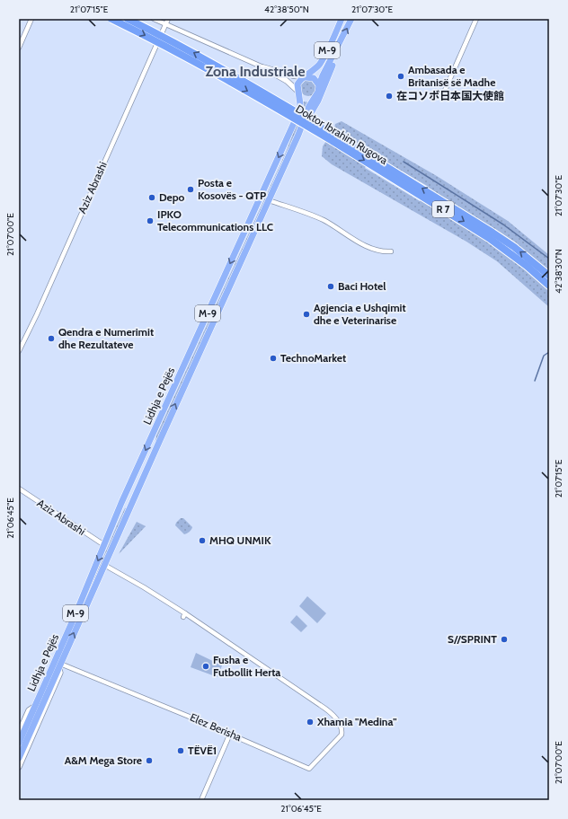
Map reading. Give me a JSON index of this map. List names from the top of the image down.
{
  "streets": {
    "highway": [
      "M-9",
      "Doktor Ibrahim Rugova",
      "R 7",
      "Lidhja e Pejës"
    ],
    "street": ["Aziz Abrashi", "Elez Berisha"]
  },
  "crossings": [
    ["M-9", "Lidhja e Pejës"],
    ["Aziz Abrashi", "Lidhja e Pejës"],
    ["Lidhja e Pejës", "Elez Berisha"]
  ],
  "districts": ["Zona Industriale"],
  "places": [
    "Ambasada e Britanisë së Madhe",
    "在コソボ日本国大使館",
    "Posta e Kosovës - QTP",
    "Depo",
    "IPKO Telecommunications LLC",
    "Baci Hotel",
    "Agjencia e Ushqimit dhe e Veterinarise",
    "Qendra e Numerimit dhe Rezultateve",
    "TechnoMarket",
    "MHQ UNMIK",
    "S//SPRINT",
    "Fusha e Futbollit Herta",
    "Xhamia \"Medina\"",
    "TËVË1",
    "A&M Mega Store"
  ],
  "coordinates": [
    "21°07'15\"E",
    "42°38'50\"N",
    "21°07'30\"E",
    "21°07'00\"E",
    "42°38'30\"N",
    "21°06'45\"E"
  ]
}
